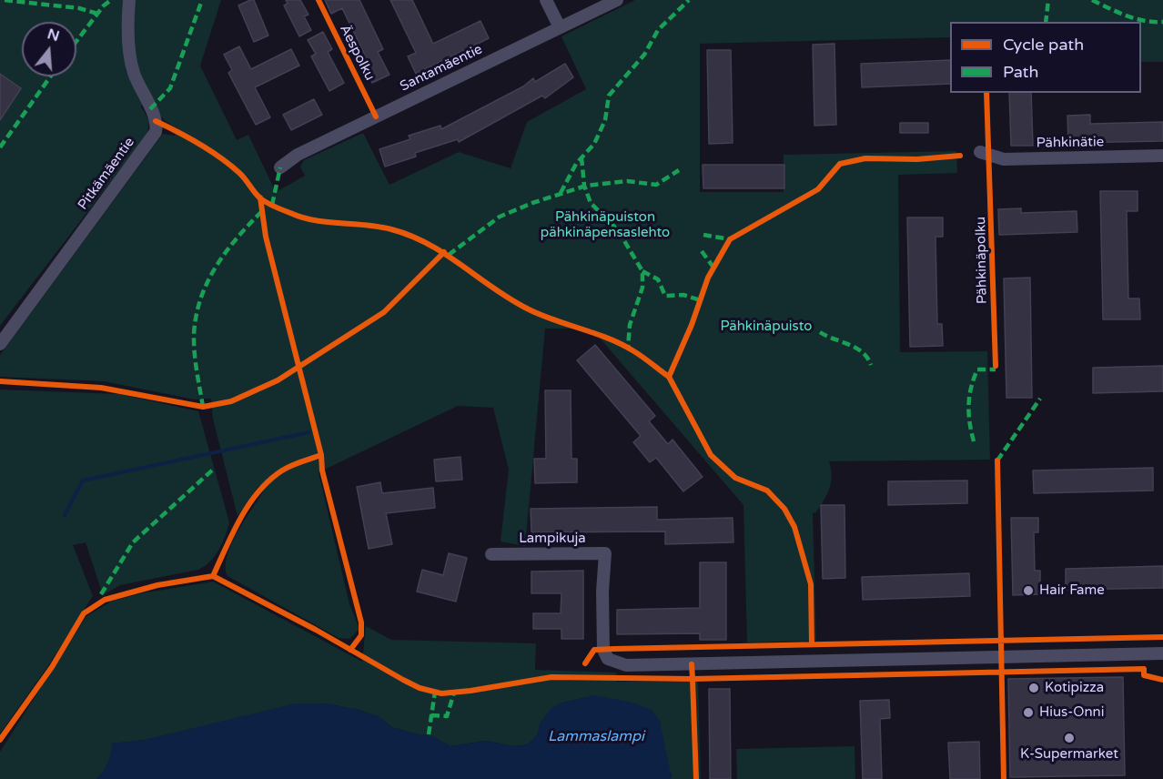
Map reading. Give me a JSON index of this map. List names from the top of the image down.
{
  "streets": {
    "street": [
      "Santamäentie",
      "Pähkinätie",
      "Pitkämäentie",
      "Lampikuja"
    ],
    "cycle path": ["Äespolku", "Pähkinäpolku"]
  },
  "water": ["Lammaslampi"],
  "parks": ["Pähkinäpuiston pähkinäpensaslehto", "Pähkinäpuisto"],
  "places": [
    "Hair Fame",
    "Kotipizza",
    "Hius-Onni",
    "K-Supermarket"
  ],
  "legend": ["Cycle path", "Path"],
  "north": "top"
}
